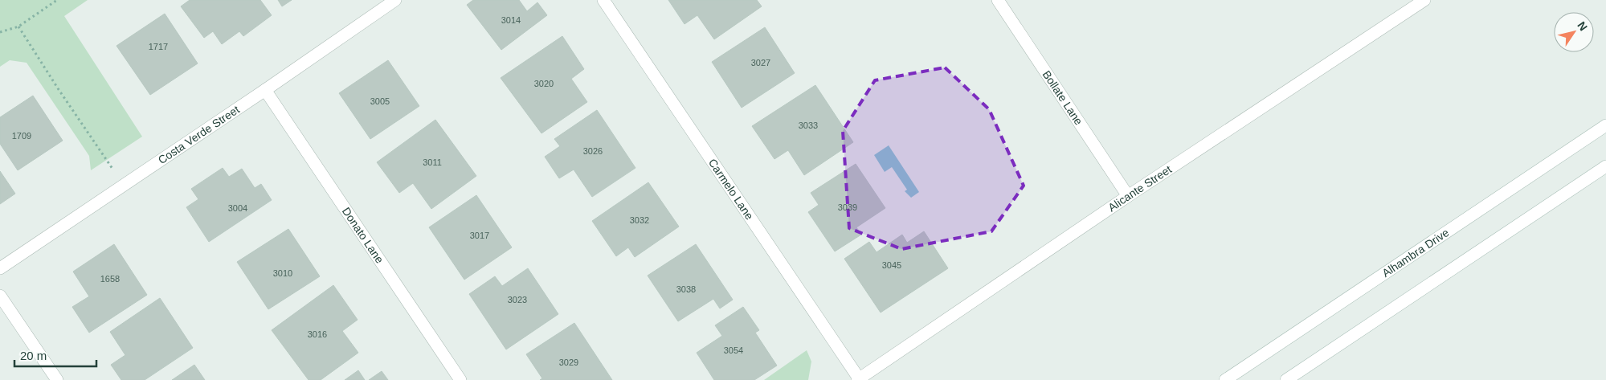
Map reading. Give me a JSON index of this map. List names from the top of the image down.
{
  "streets": {
    "street": [
      "Bollate Lane",
      "Costa Verde Street",
      "Alicante Street",
      "Carmelo Lane",
      "Donato Lane",
      "Alhambra Drive"
    ]
  },
  "crossings": [
    ["Bollate Lane", "Alicante Street"],
    ["Costa Verde Street", "Donato Lane"],
    ["Alicante Street", "Carmelo Lane"]
  ],
  "house_numbers": [
    "3014",
    "1717",
    "3027",
    "3020",
    "3005",
    "3033",
    "1709",
    "3026",
    "3011",
    "3039",
    "3004",
    "3032",
    "3017",
    "3045",
    "3010",
    "1658",
    "3038",
    "3023",
    "3016",
    "3054",
    "3029"
  ],
  "scale_bar": "20 m",
  "north": "top right"
}
